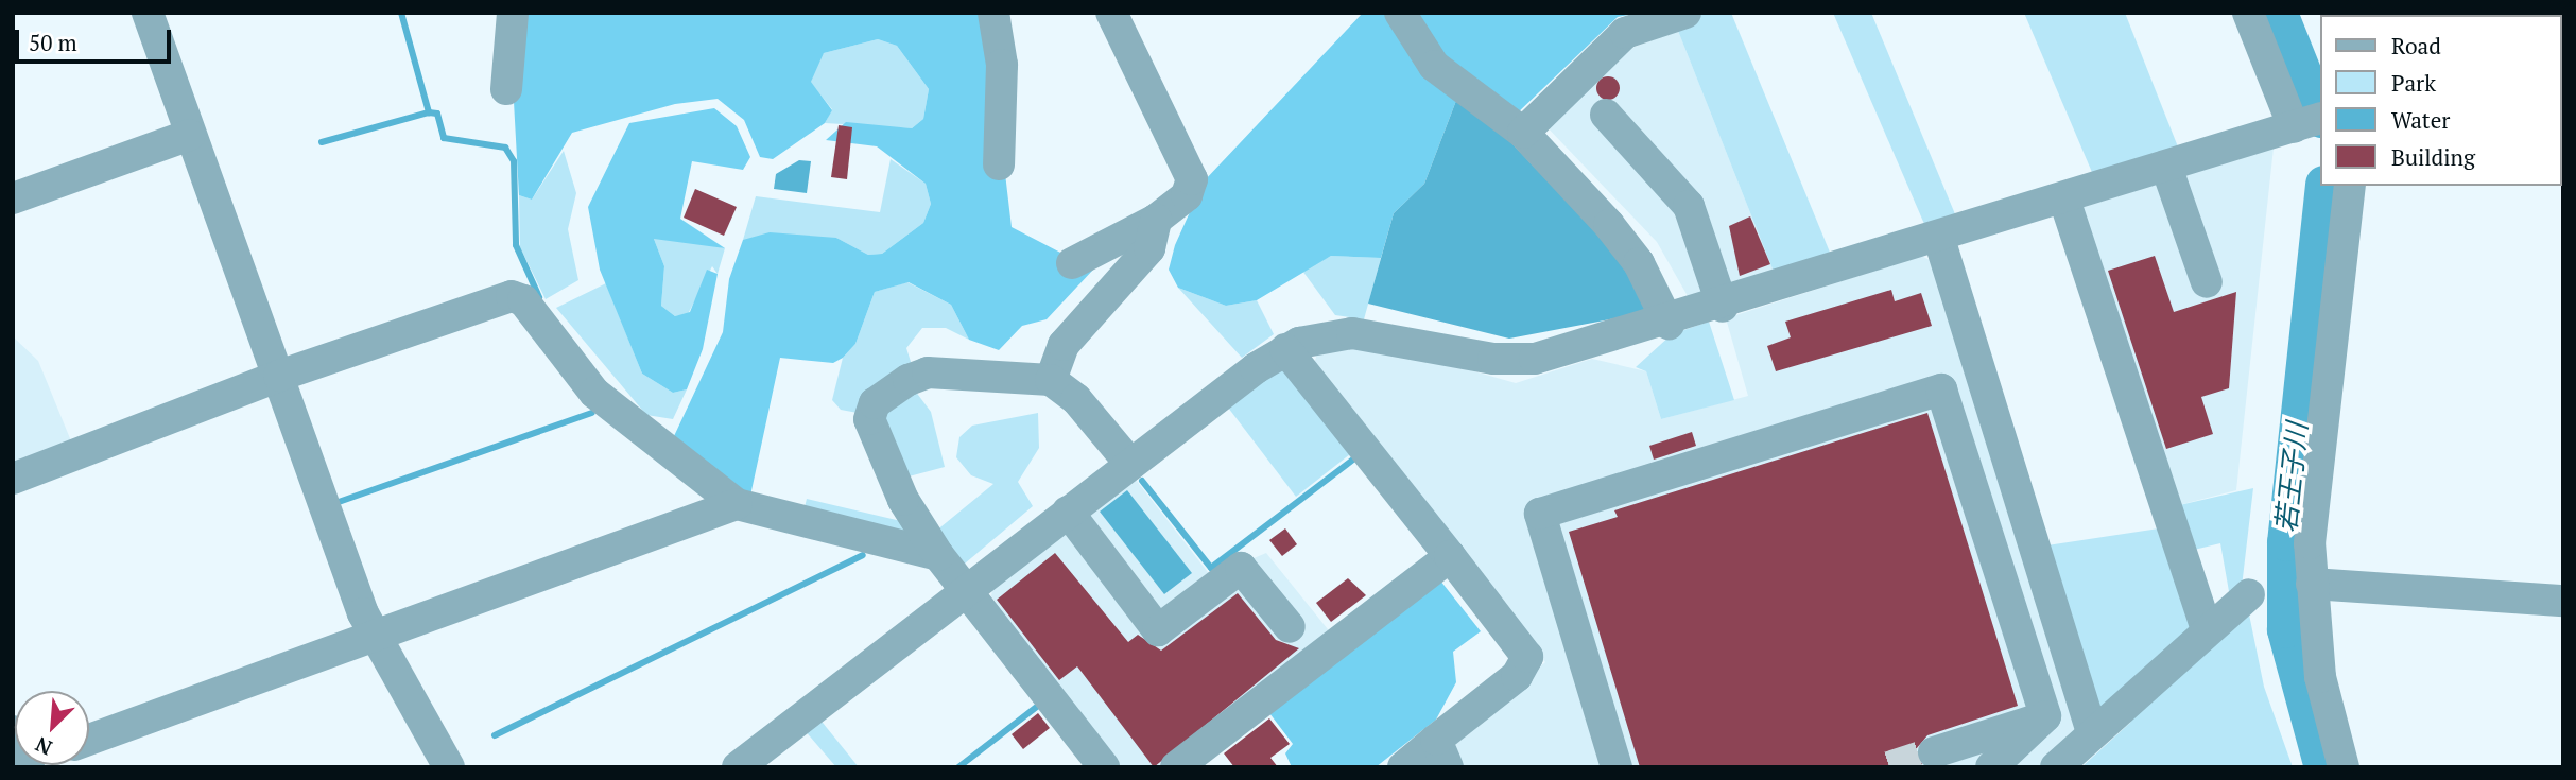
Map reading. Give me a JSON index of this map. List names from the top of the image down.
{
  "water": ["若王子川"],
  "legend": [
    "Road",
    "Park",
    "Water",
    "Building"
  ],
  "scale_bar": "50 m",
  "north": "bottom left"
}
